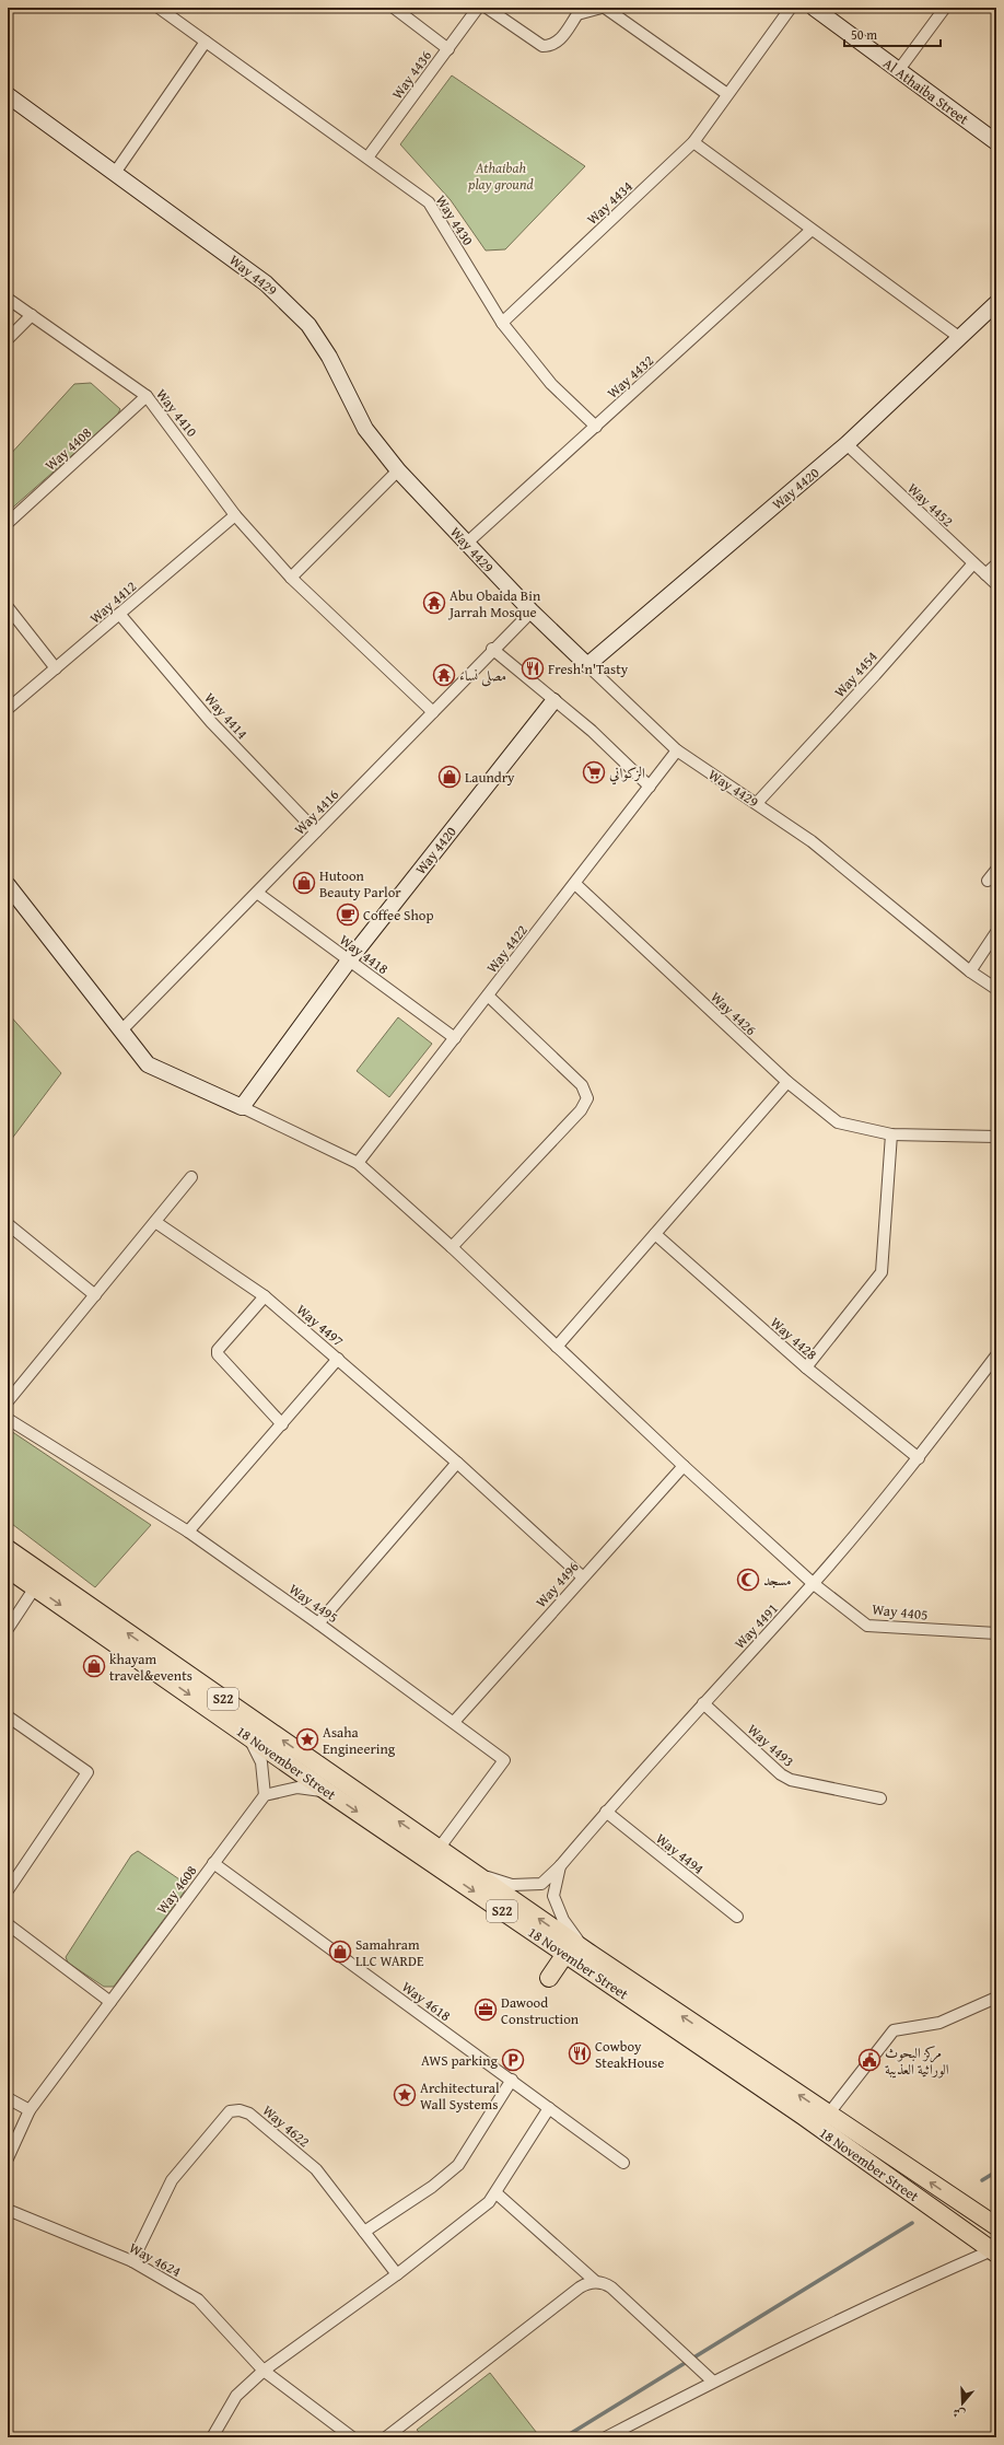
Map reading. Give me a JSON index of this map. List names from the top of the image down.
{
  "streets": {
    "main road": ["S22", "18 November Street"],
    "street": [
      "Way 4436",
      "Al Athaiba Street",
      "Way 4434",
      "Way 4430",
      "Way 4429",
      "Way 4432",
      "Way 4410",
      "Way 4408",
      "Way 4420",
      "Way 4452",
      "Way 4412",
      "Way 4454",
      "Way 4414",
      "Way 4416",
      "Way 4422",
      "Way 4418",
      "Way 4426",
      "Way 4497",
      "Way 4428",
      "Way 4496",
      "Way 4495",
      "Way 4405",
      "Way 4491",
      "Way 4493",
      "Way 4494",
      "Way 4608",
      "Way 4618",
      "Way 4622",
      "Way 4624"
    ]
  },
  "crossings": [
    ["Way 4436", "Way 4430"],
    ["Way 4434", "Way 4430"],
    ["Way 4430", "Way 4432"],
    ["Way 4429", "Way 4432"],
    ["Way 4429", "Way 4420"],
    ["Way 4429", "Way 4454"],
    ["Way 4429", "Way 4416"],
    ["Way 4429", "Way 4422"],
    ["Way 4410", "Way 4408"],
    ["Way 4410", "Way 4412"],
    ["Way 4410", "Way 4416"],
    ["Way 4420", "Way 4452"],
    ["Way 4420", "Way 4418"],
    ["Way 4420", "Way 4405"],
    ["Way 4452", "Way 4454"],
    ["Way 4412", "Way 4414"],
    ["Way 4414", "Way 4416"],
    ["Way 4416", "Way 4418"],
    ["Way 4422", "Way 4418"],
    ["Way 4422", "Way 4426"],
    ["Way 4422", "Way 4405"],
    ["Way 4497", "Way 4496"],
    ["Way 4428", "Way 4491"],
    ["Way 4496", "Way 4495"],
    ["Way 4496", "Way 4405"],
    ["Way 4495", "18 November Street"],
    ["Way 4405", "Way 4491"],
    ["Way 4491", "Way 4493"],
    ["Way 4491", "18 November Street"],
    ["Way 4491", "Way 4494"],
    ["Way 4608", "Way 4618"],
    ["Way 4622", "Way 4624"]
  ],
  "parks": ["Athaibah play ground"],
  "places": {
    "temple": ["Abu Obaida Bin Jarrah Mosque", "مصلى نساء"],
    "restaurant": ["Fresh'n'Tasty", "Cowboy SteakHouse"],
    "supermarket": ["الزكواني"],
    "shop": [
      "Laundry",
      "Hutoon Beauty Parlor",
      "khayam travel&events",
      "Samahram LLC WARDE"
    ],
    "cafe": ["Coffee Shop"],
    "mosque": ["مسجد"],
    "place": ["Asaha Engineering", "Architectural Wall Systems"],
    "office": ["Dawood Construction"],
    "parking": ["AWS parking"],
    "public building": ["مركز البحوث الوراثية العذيبة"]
  },
  "scale_bar": "50 m",
  "north": "bottom"
}
